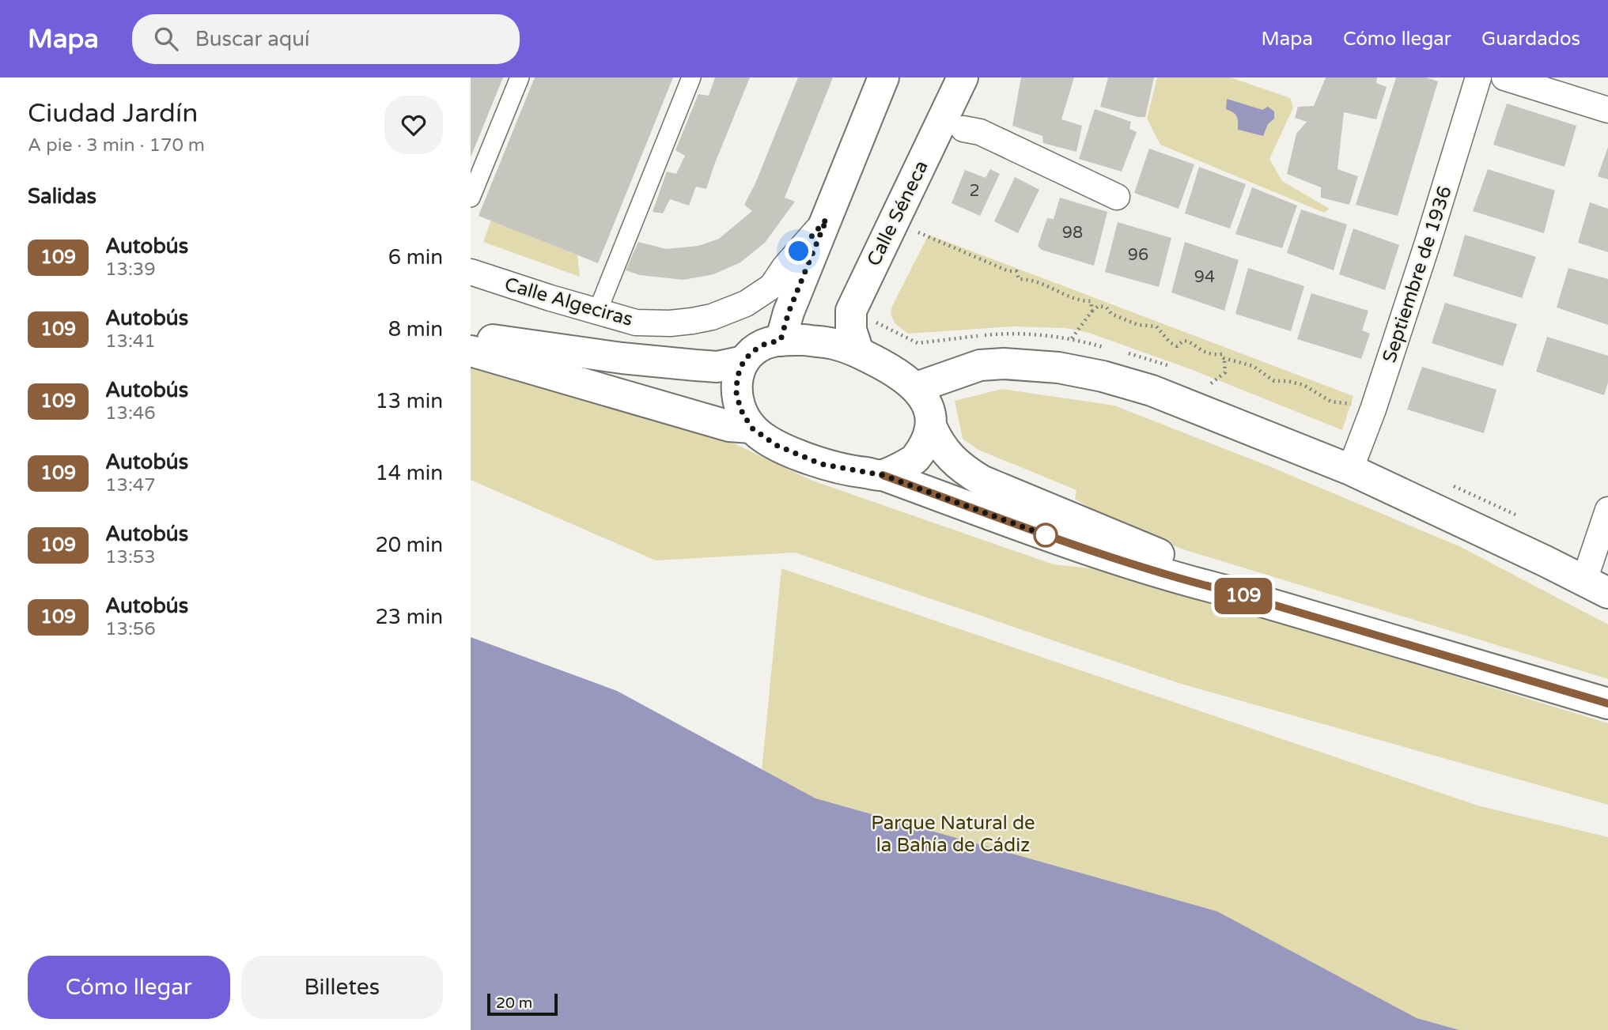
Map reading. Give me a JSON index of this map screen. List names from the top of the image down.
{
  "streets": {
    "main road": ["Calle Séneca"],
    "street": ["Septiembre de 1936", "Calle Algeciras"]
  },
  "parks": ["Parque Natural de la Bahía de Cádiz"],
  "lines": ["bus line 109"],
  "house_numbers": [
    "2",
    "98",
    "96",
    "94"
  ],
  "scale_bar": "20 m",
  "page": {
    "header": "Mapa",
    "search": "Buscar aquí",
    "nav": ["Mapa", "Cómo llegar", "Guardados"],
    "heading": [
      ["Ciudad Jardín", "A pie · 3 min · 170 m"],
      "Salidas"
    ],
    "on_map": "109",
    "list": [
      {
        "mark": "109",
        "name": "Autobús",
        "note": "13:39",
        "value": "6 min"
      },
      {
        "mark": "109",
        "name": "Autobús",
        "note": "13:41",
        "value": "8 min"
      },
      {
        "mark": "109",
        "name": "Autobús",
        "note": "13:46",
        "value": "13 min"
      },
      {
        "mark": "109",
        "name": "Autobús",
        "note": "13:47",
        "value": "14 min"
      },
      {
        "mark": "109",
        "name": "Autobús",
        "note": "13:53",
        "value": "20 min"
      },
      {
        "mark": "109",
        "name": "Autobús",
        "note": "13:56",
        "value": "23 min"
      }
    ],
    "buttons": ["Cómo llegar", "Billetes"],
    "scale": "20 m"
  }
}
